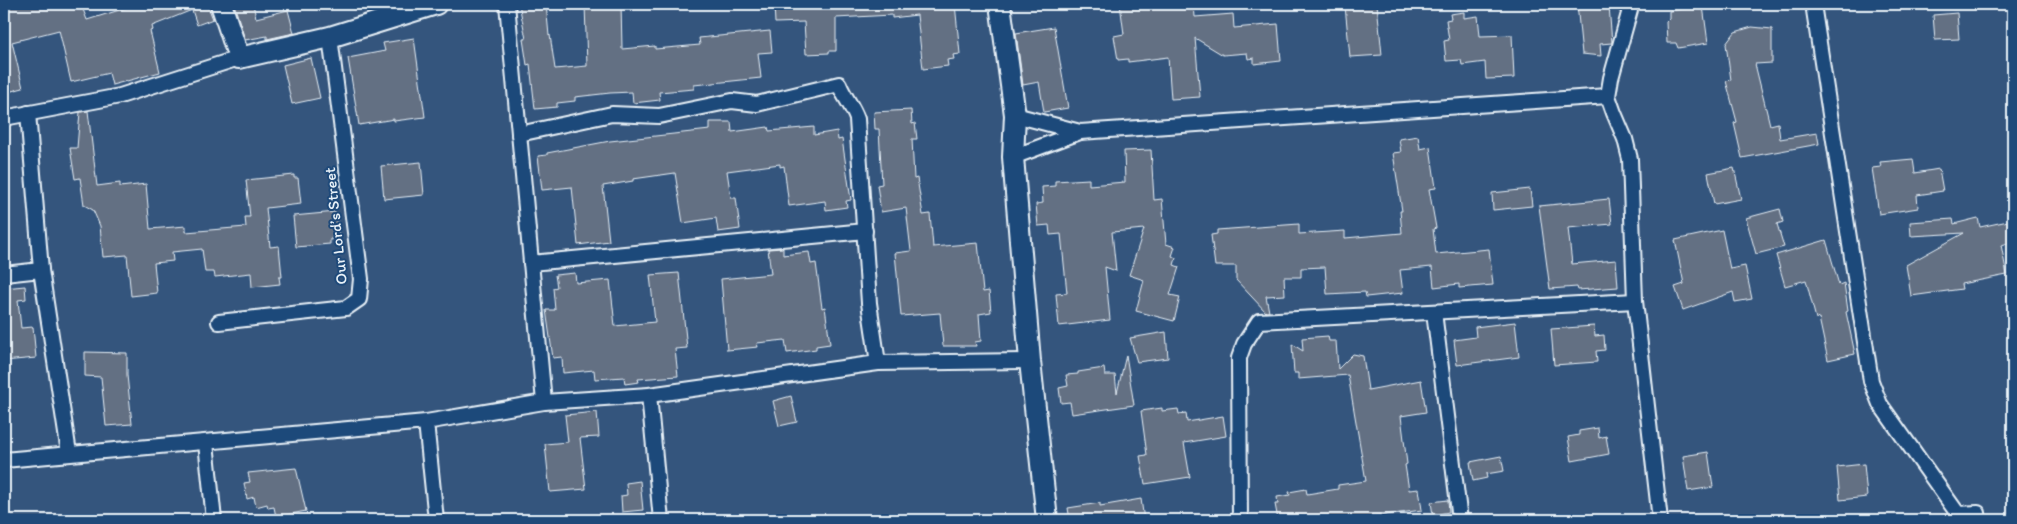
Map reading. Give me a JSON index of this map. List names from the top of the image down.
{
  "streets": {
    "street": ["Our Lord’s Street"]
  }
}
